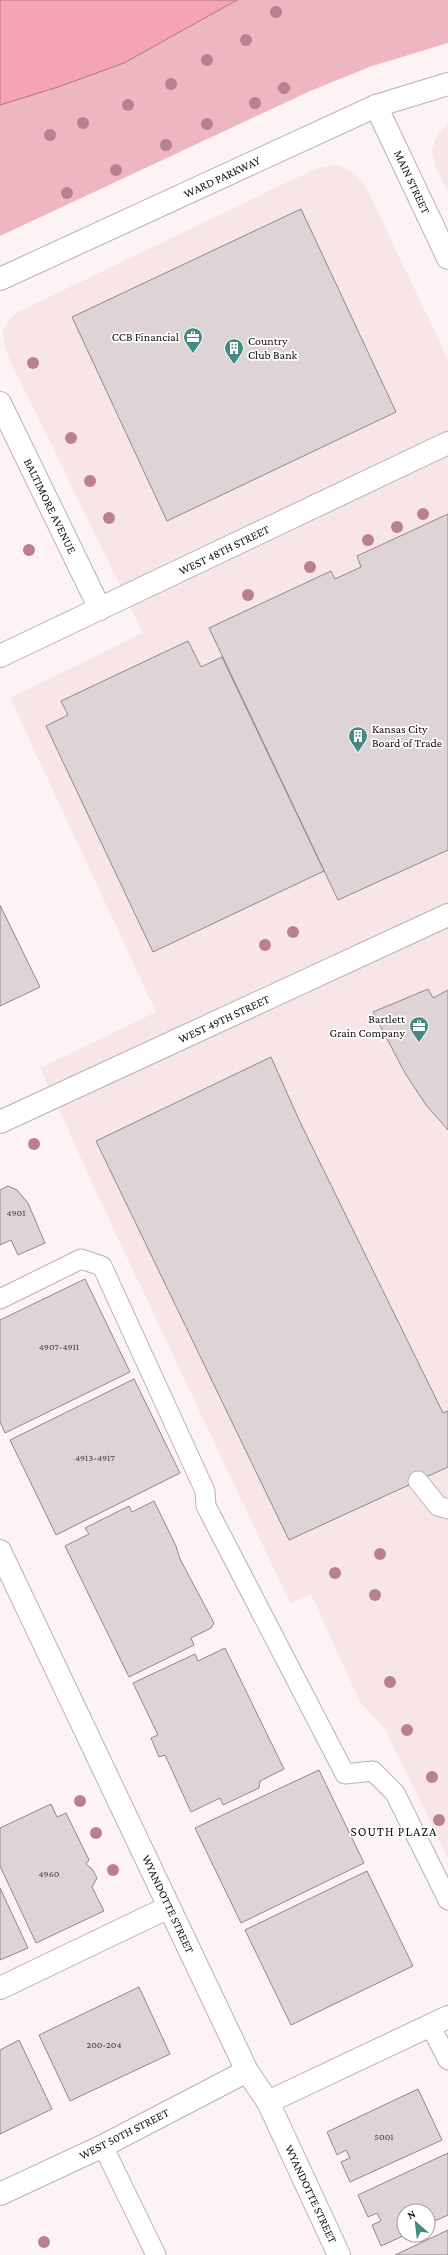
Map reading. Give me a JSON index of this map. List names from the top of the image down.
{
  "streets": {
    "main road": [
      "WARD PARKWAY",
      "MAIN STREET",
      "BALTIMORE AVENUE",
      "WEST 48TH STREET",
      "WEST 49TH STREET",
      "WYANDOTTE STREET",
      "WEST 50TH STREET"
    ]
  },
  "crossings": [
    ["WARD PARKWAY", "MAIN STREET"],
    ["BALTIMORE AVENUE", "WEST 48TH STREET"],
    ["WYANDOTTE STREET", "WEST 50TH STREET"]
  ],
  "districts": ["SOUTH PLAZA"],
  "places": {
    "office": ["CCB Financial", "Bartlett Grain Company"],
    "building": ["Country Club Bank", "Kansas City Board of Trade"]
  },
  "house_numbers": [
    "4901",
    "4907-4911",
    "4913-4917",
    "4960",
    "200-204",
    "5001"
  ],
  "north": "top left"
}
